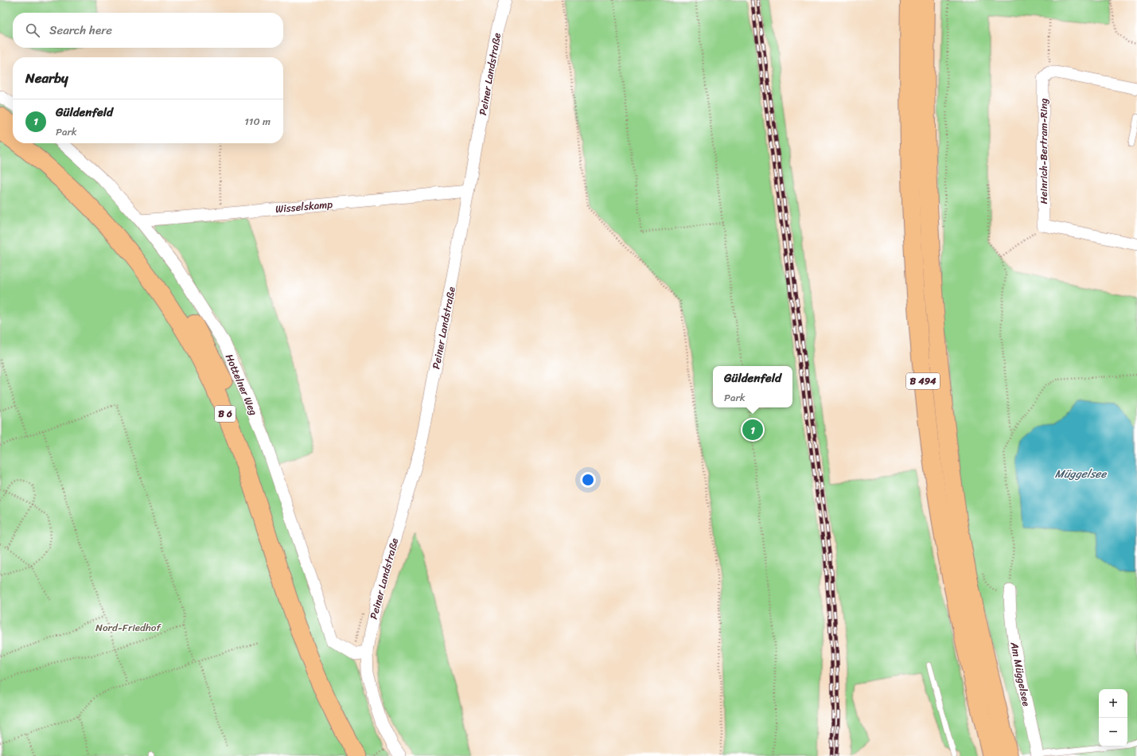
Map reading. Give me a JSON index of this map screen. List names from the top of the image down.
{
  "streets": {
    "highway": ["B 494", "B 6"],
    "street": [
      "Peiner Landstraße",
      "Heinrich-Bertram-Ring",
      "Wisselskamp",
      "Hottelner Weg",
      "Am Müggelsee"
    ]
  },
  "crossings": [
    ["Peiner Landstraße", "Wisselskamp"],
    ["Peiner Landstraße", "Hottelner Weg"],
    ["Wisselskamp", "Hottelner Weg"]
  ],
  "water": ["Müggelsee"],
  "parks": ["Nord-Friedhof"],
  "page": {
    "search": "Search here",
    "heading": "Nearby",
    "list": [
      {
        "mark": "1",
        "name": "Güldenfeld",
        "note": "Park",
        "value": "110 m"
      }
    ],
    "popup": ["Güldenfeld", "Park"],
    "pins": "1",
    "map_buttons": ["+", "−"]
  }
}
